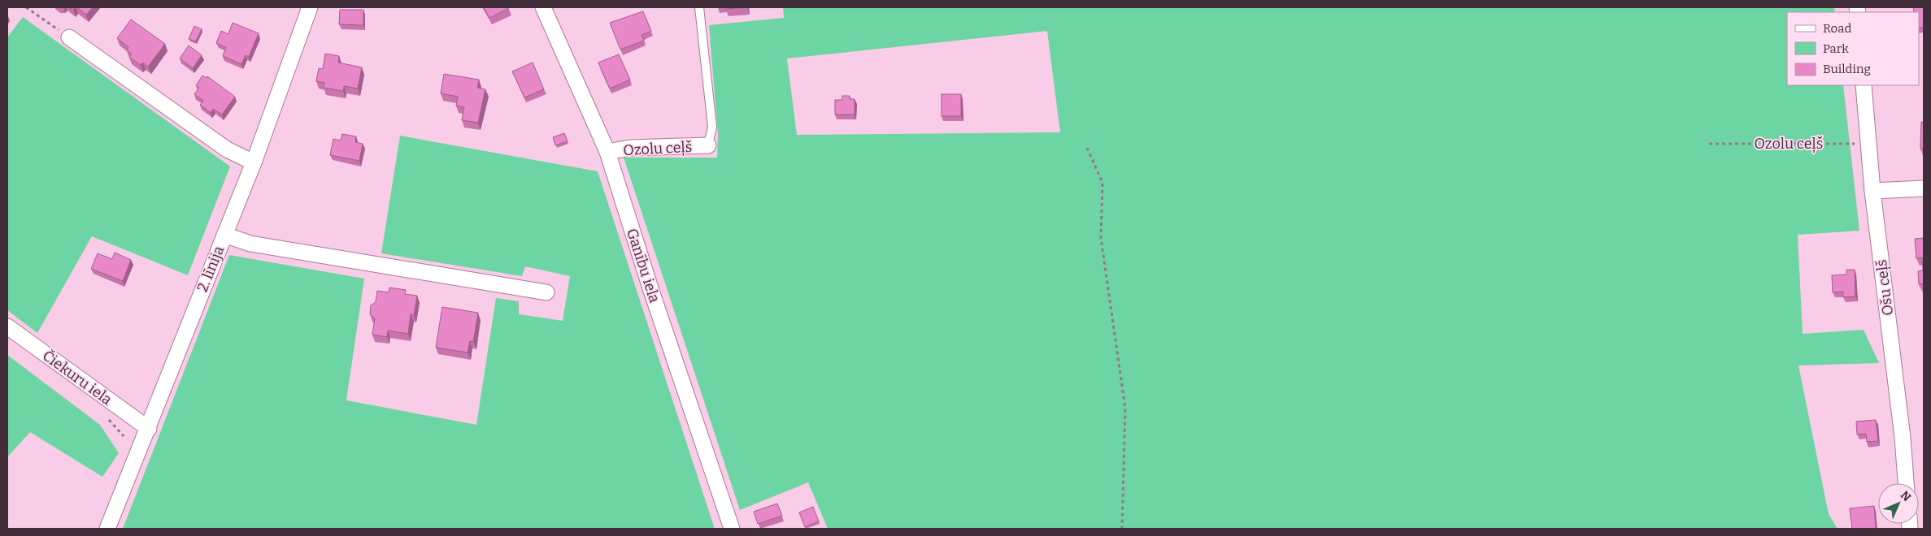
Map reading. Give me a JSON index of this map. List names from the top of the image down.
{
  "streets": {
    "street": [
      "Ozolu ceļš",
      "Ganību iela",
      "2. līnija",
      "Ošu ceļš",
      "Čiekuru iela"
    ]
  },
  "crossings": [
    ["Ozolu ceļš", "Ganību iela"],
    ["Ozolu ceļš", "Ošu ceļš"],
    ["2. līnija", "Čiekuru iela"]
  ],
  "legend": ["Road", "Park", "Building"],
  "north": "top right"
}
